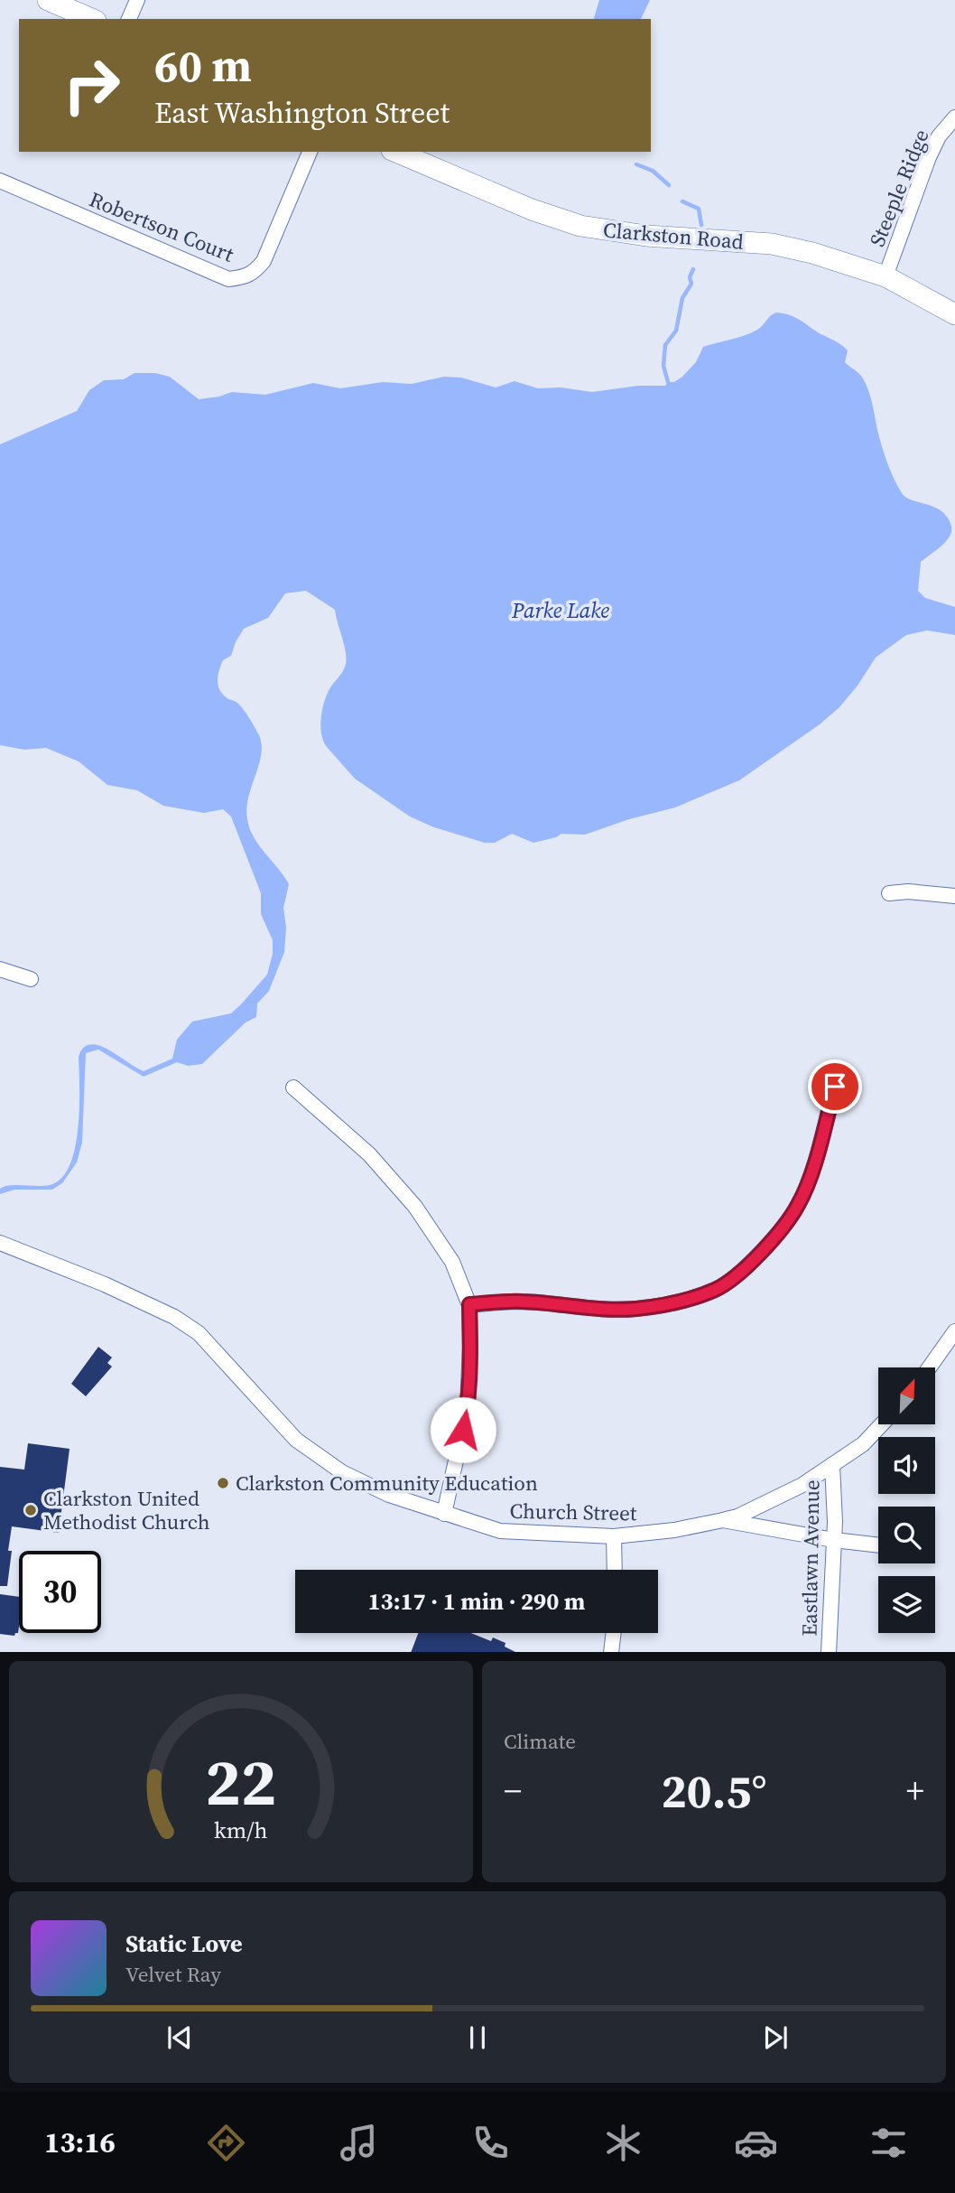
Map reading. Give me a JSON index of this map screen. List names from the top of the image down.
{
  "streets": {
    "street": [
      "Steeple Ridge",
      "Robertson Court",
      "Clarkston Road",
      "Church Street",
      "Eastlawn Avenue"
    ]
  },
  "crossings": [
    ["Steeple Ridge", "Clarkston Road"],
    ["Church Street", "Eastlawn Avenue"]
  ],
  "water": ["Parke Lake"],
  "places": ["Clarkston Community Education", "Clarkston United Methodist Church"],
  "north": "top right",
  "page": {
    "turn": ["60 m", "East Washington Street"],
    "limit": "30",
    "trip": "13:17 · 1 min · 290 m",
    "tile": "Climate",
    "heat": ["−", "20.5°", "+"],
    "song": ["Static Love", "Velvet Ray"],
    "tabs": "13:16",
    "gauge": ["22", "km/h"]
  }
}
